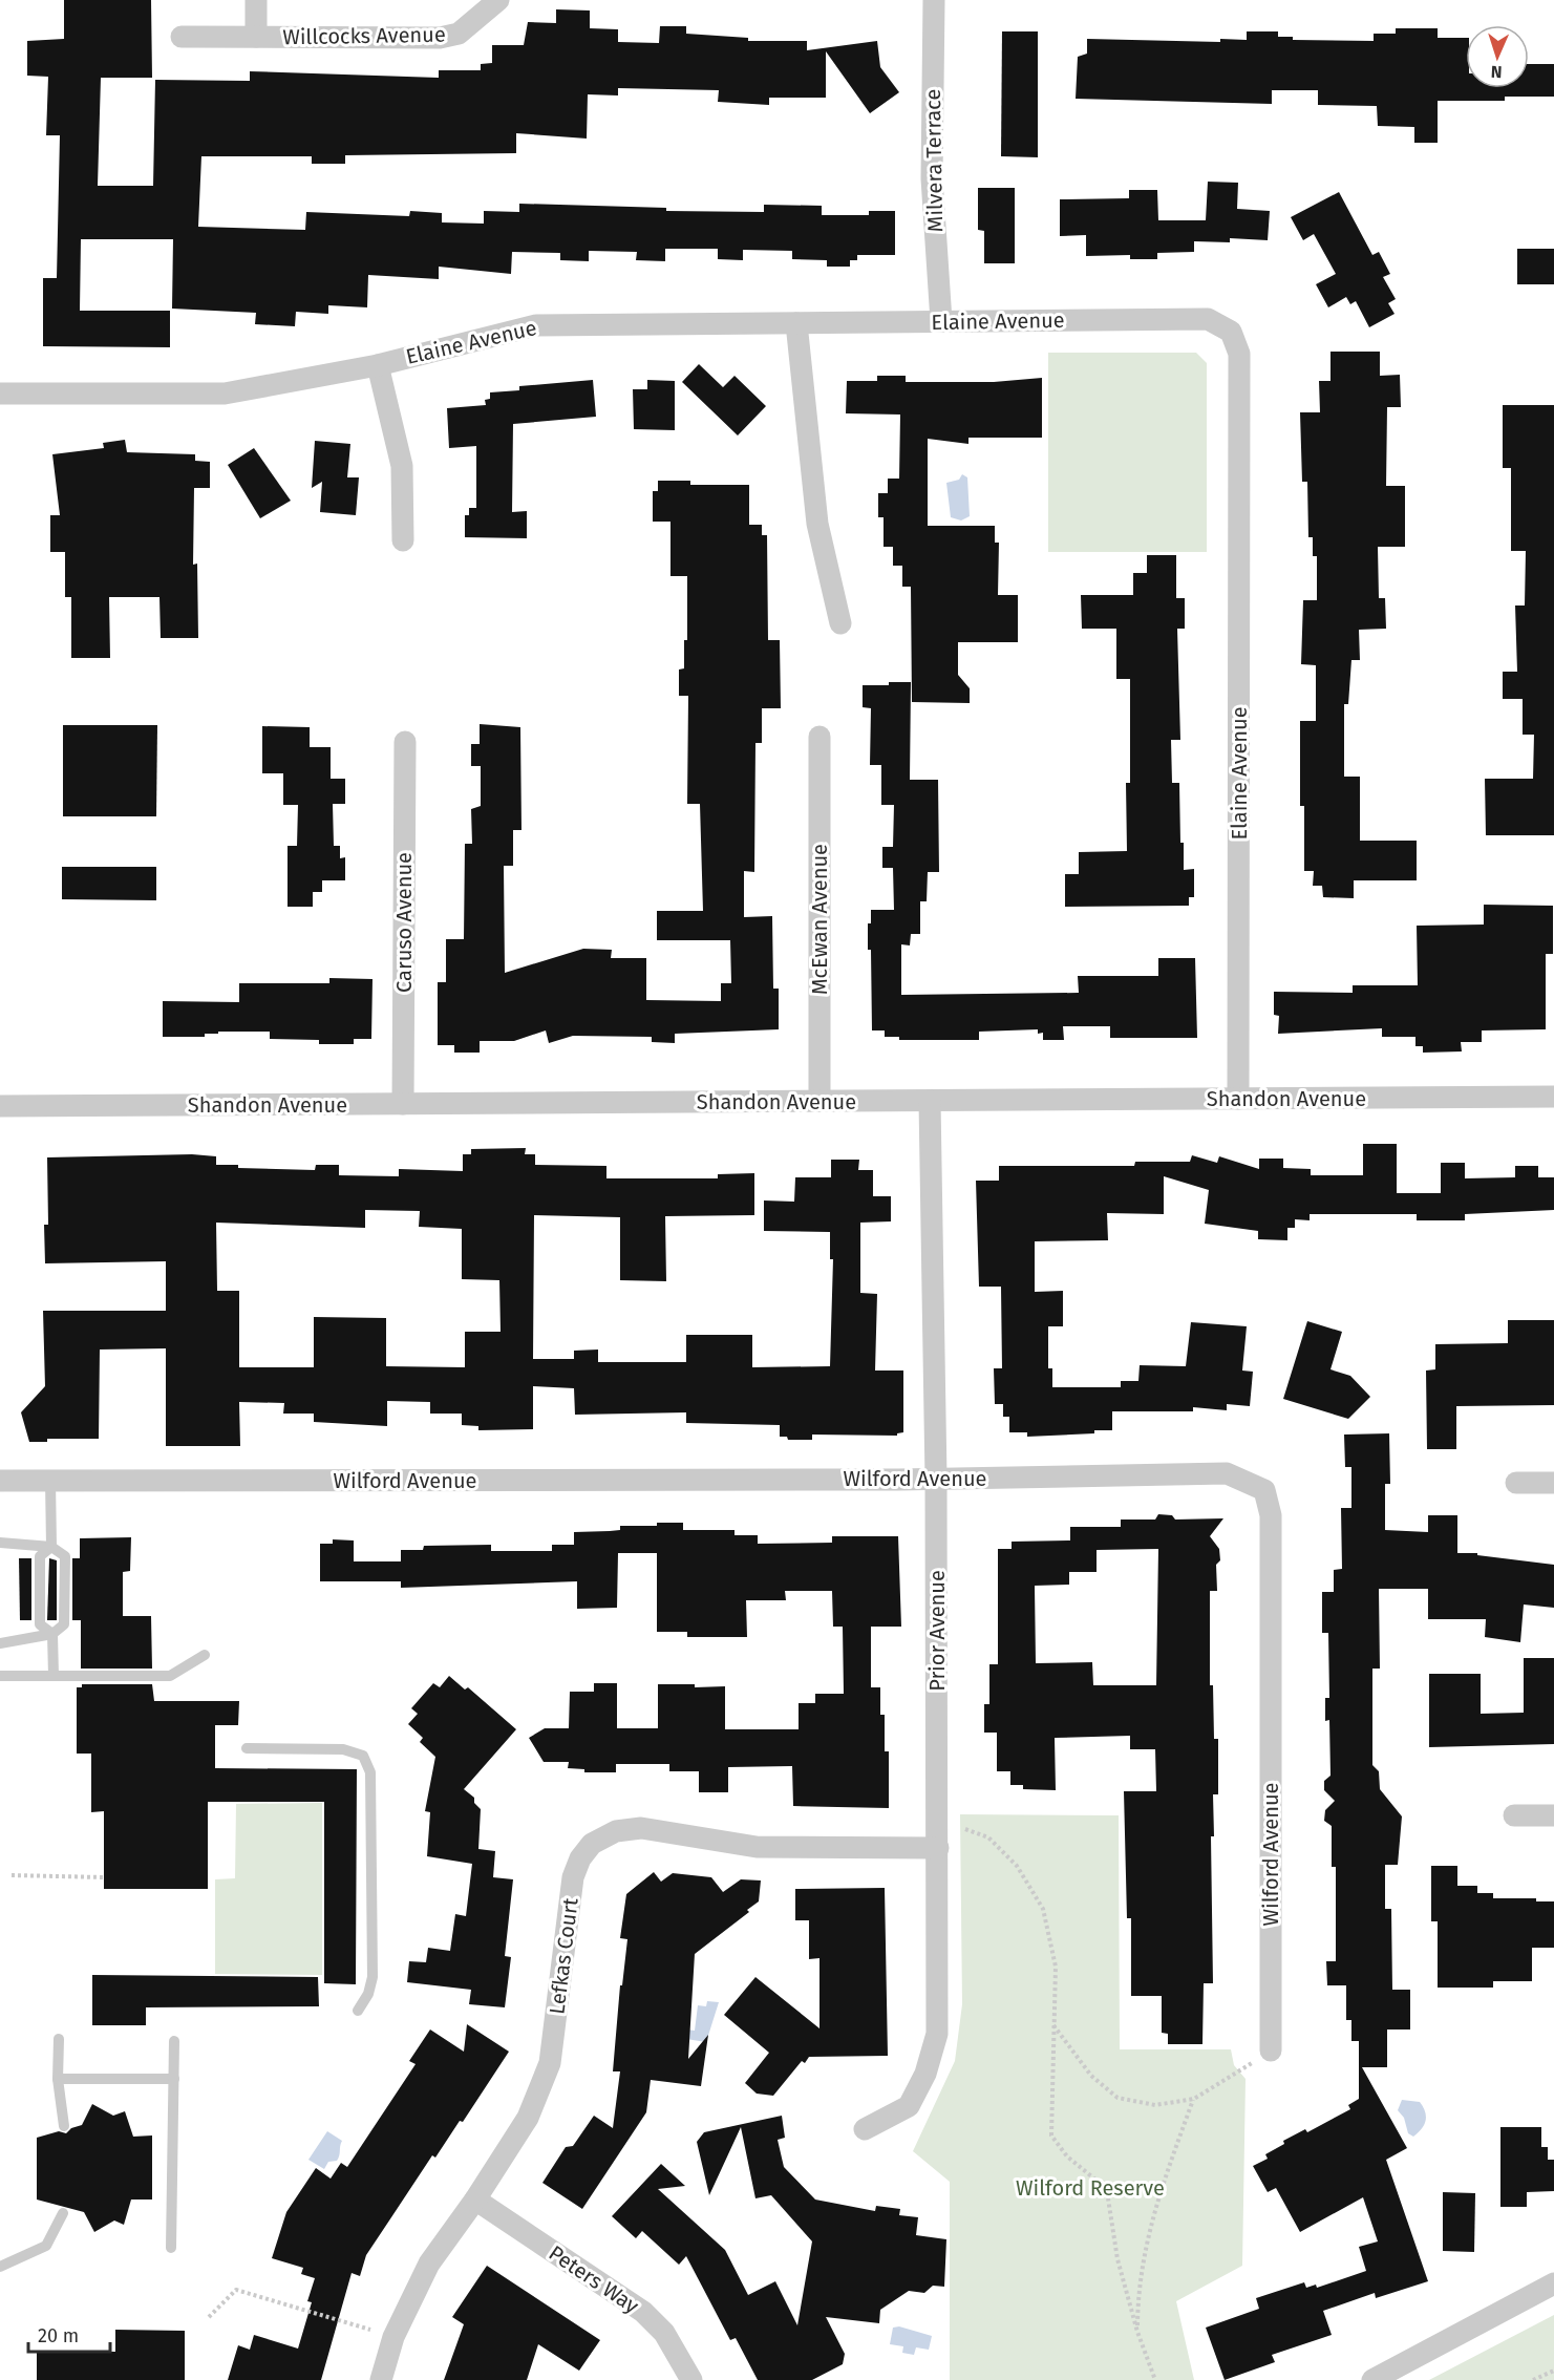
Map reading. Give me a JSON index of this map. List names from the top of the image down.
{
  "streets": {
    "street": [
      "Willcocks Avenue",
      "Milvera Terrace",
      "Elaine Avenue",
      "McEwan Avenue",
      "Caruso Avenue",
      "Shandon Avenue",
      "Wilford Avenue",
      "Prior Avenue",
      "Lefkas Court",
      "Peters Way"
    ]
  },
  "crossings": [
    ["Milvera Terrace", "Elaine Avenue"],
    ["Elaine Avenue", "Shandon Avenue"],
    ["McEwan Avenue", "Shandon Avenue"],
    ["Caruso Avenue", "Shandon Avenue"],
    ["Shandon Avenue", "Prior Avenue"],
    ["Wilford Avenue", "Prior Avenue"],
    ["Prior Avenue", "Lefkas Court"],
    ["Lefkas Court", "Peters Way"]
  ],
  "parks": ["Wilford Reserve"],
  "scale_bar": "20 m",
  "north": "bottom"
}
